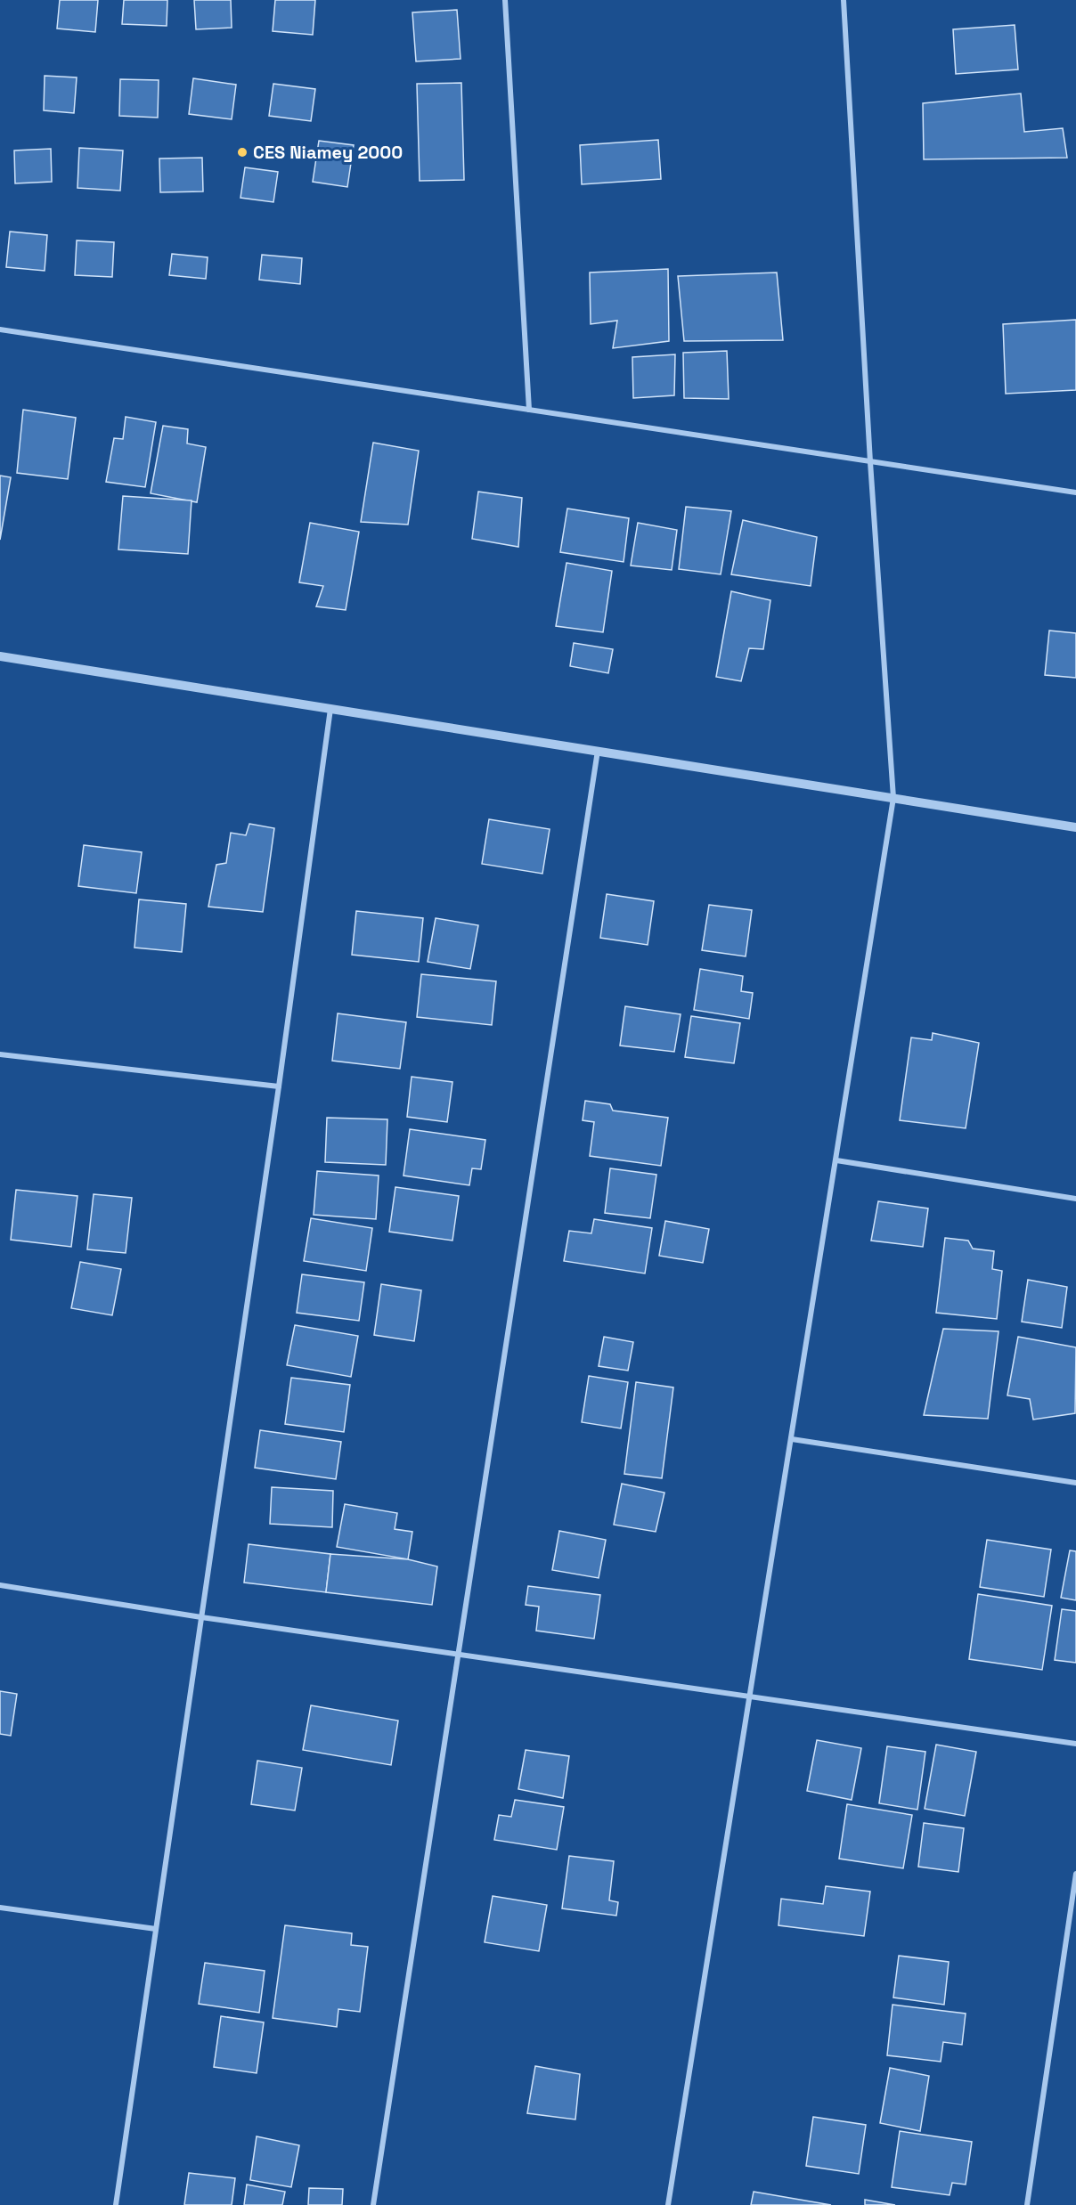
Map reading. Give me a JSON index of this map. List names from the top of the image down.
{
  "places": ["CES Niamey 2000"]
}
